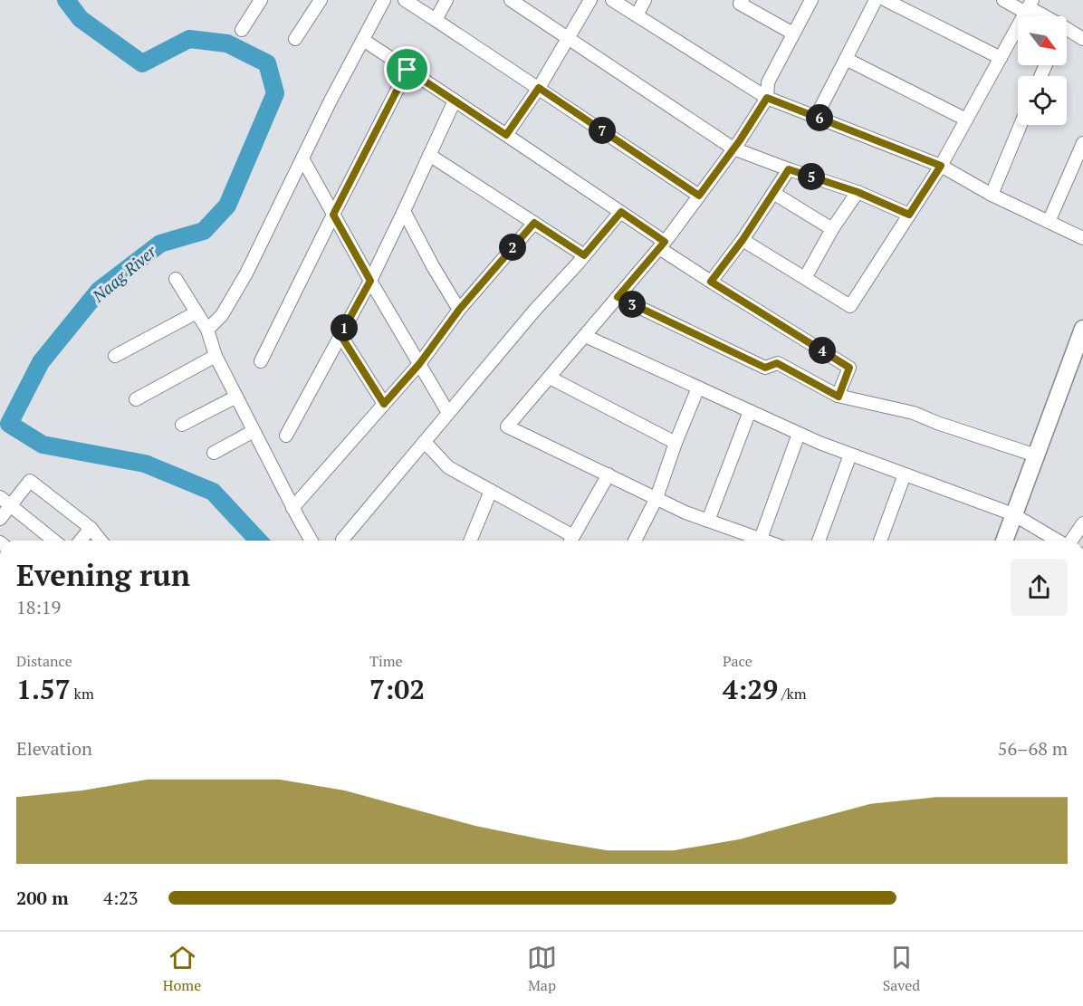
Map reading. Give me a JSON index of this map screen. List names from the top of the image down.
{
  "water": ["Naag River"],
  "north": "bottom right",
  "page": {
    "pins": [
      "6",
      "7",
      "5",
      "2",
      "3",
      "1",
      "4"
    ],
    "heading": ["Evening run", "18:19"],
    "stats": [
      ["Distance", "1.57 km"],
      ["Time", "7:02"],
      ["Pace", "4:29 /km"]
    ],
    "chart": ["Elevation", "56–68 m"],
    "list": [
      {
        "name": "200 m",
        "note": "4:23"
      }
    ],
    "tabs": ["Home", "Map", "Saved"]
  }
}
